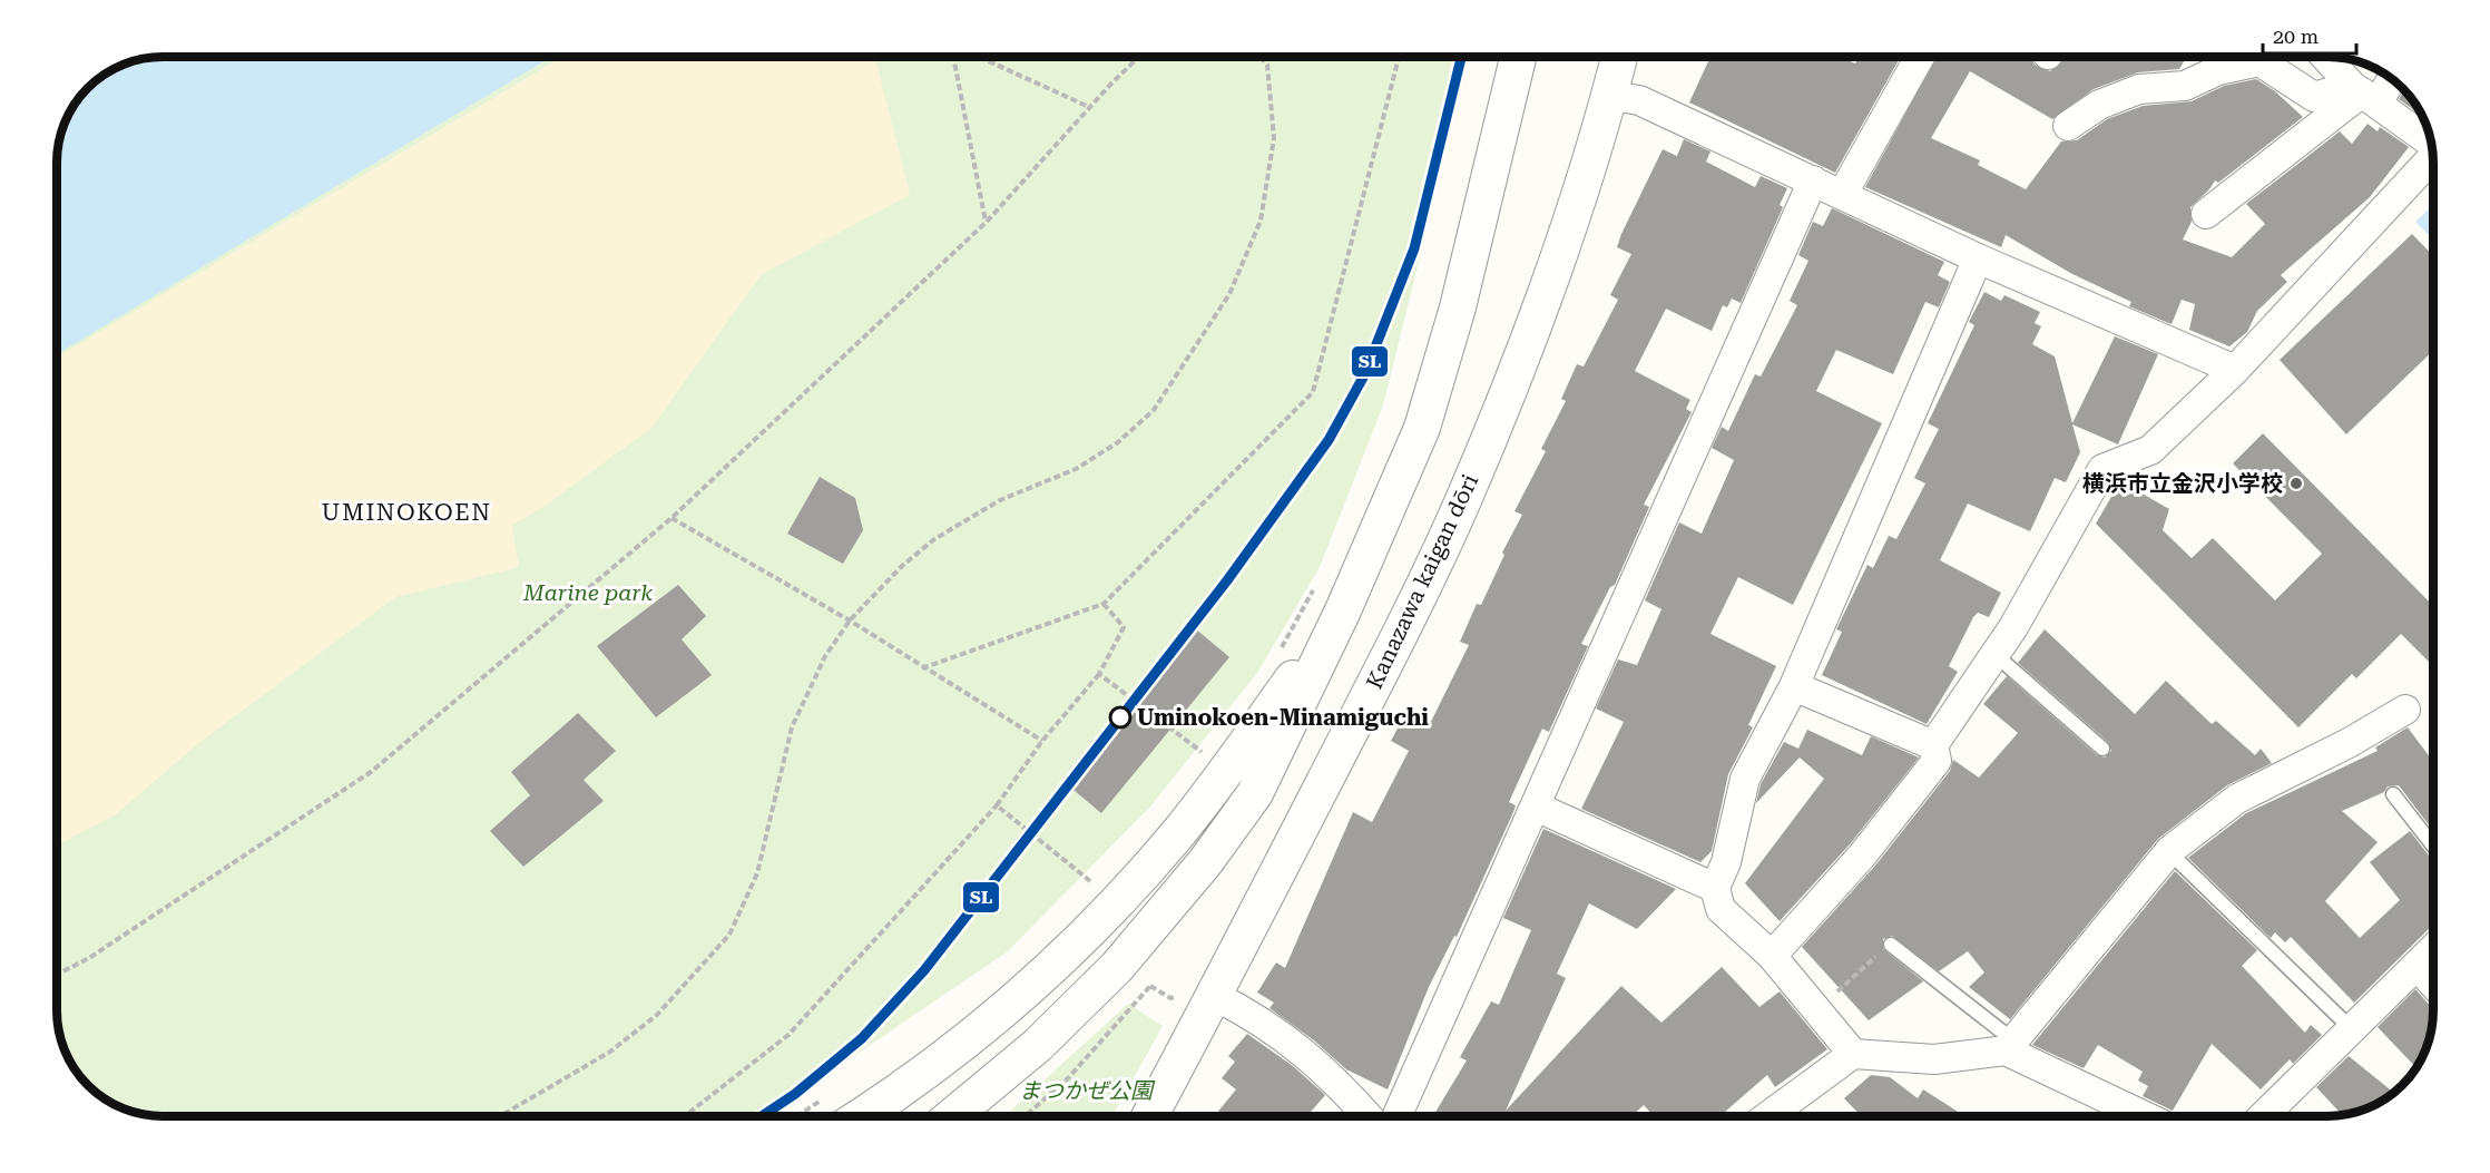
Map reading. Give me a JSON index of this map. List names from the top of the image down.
{
  "streets": {
    "street": ["Kanazawa kaigan dōri"]
  },
  "districts": ["UMINOKOEN"],
  "parks": ["Marine park", "まつかぜ公園"],
  "places": ["横浜市立金沢小学校", "Uminokoen-Minamiguchi"],
  "lines": ["transit line SL"],
  "scale_bar": "20 m"
}
